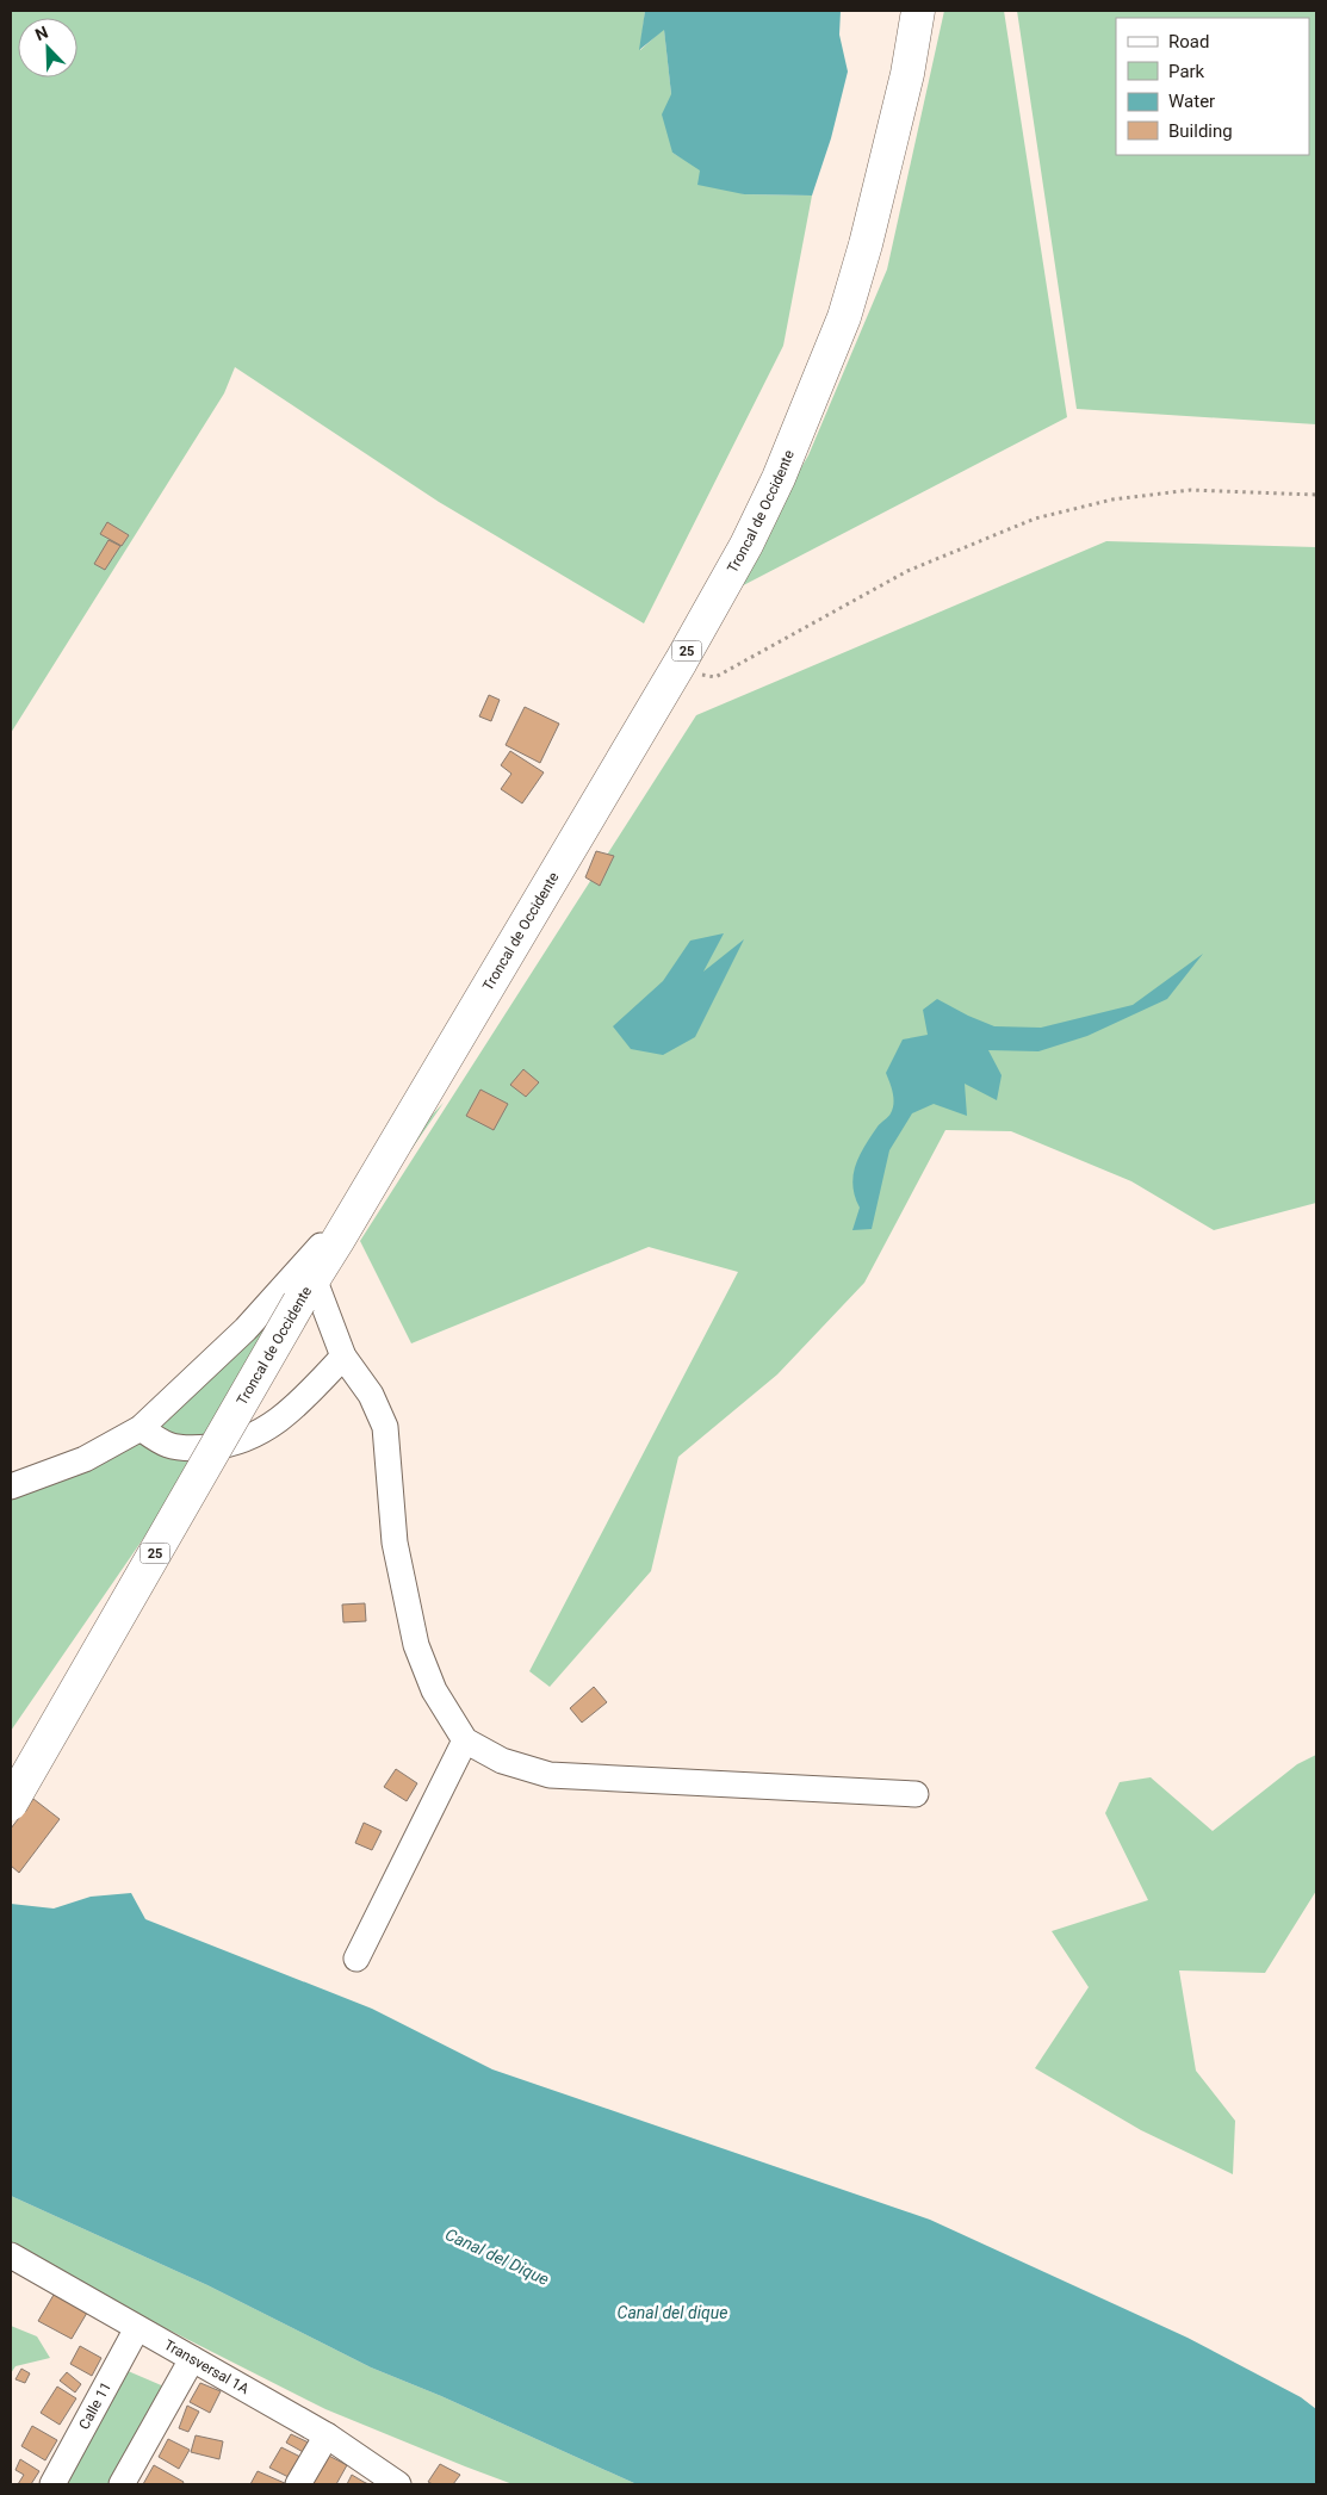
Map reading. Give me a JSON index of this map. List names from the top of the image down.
{
  "streets": {
    "highway": ["Troncal de Occidente", "25"],
    "street": ["Transversal 1A", "Calle 11"]
  },
  "crossings": [
    ["Transversal 1A", "Calle 11"]
  ],
  "water": ["Canal del Dique", "Canal del dique"],
  "legend": [
    "Road",
    "Park",
    "Water",
    "Building"
  ],
  "north": "top left"
}
